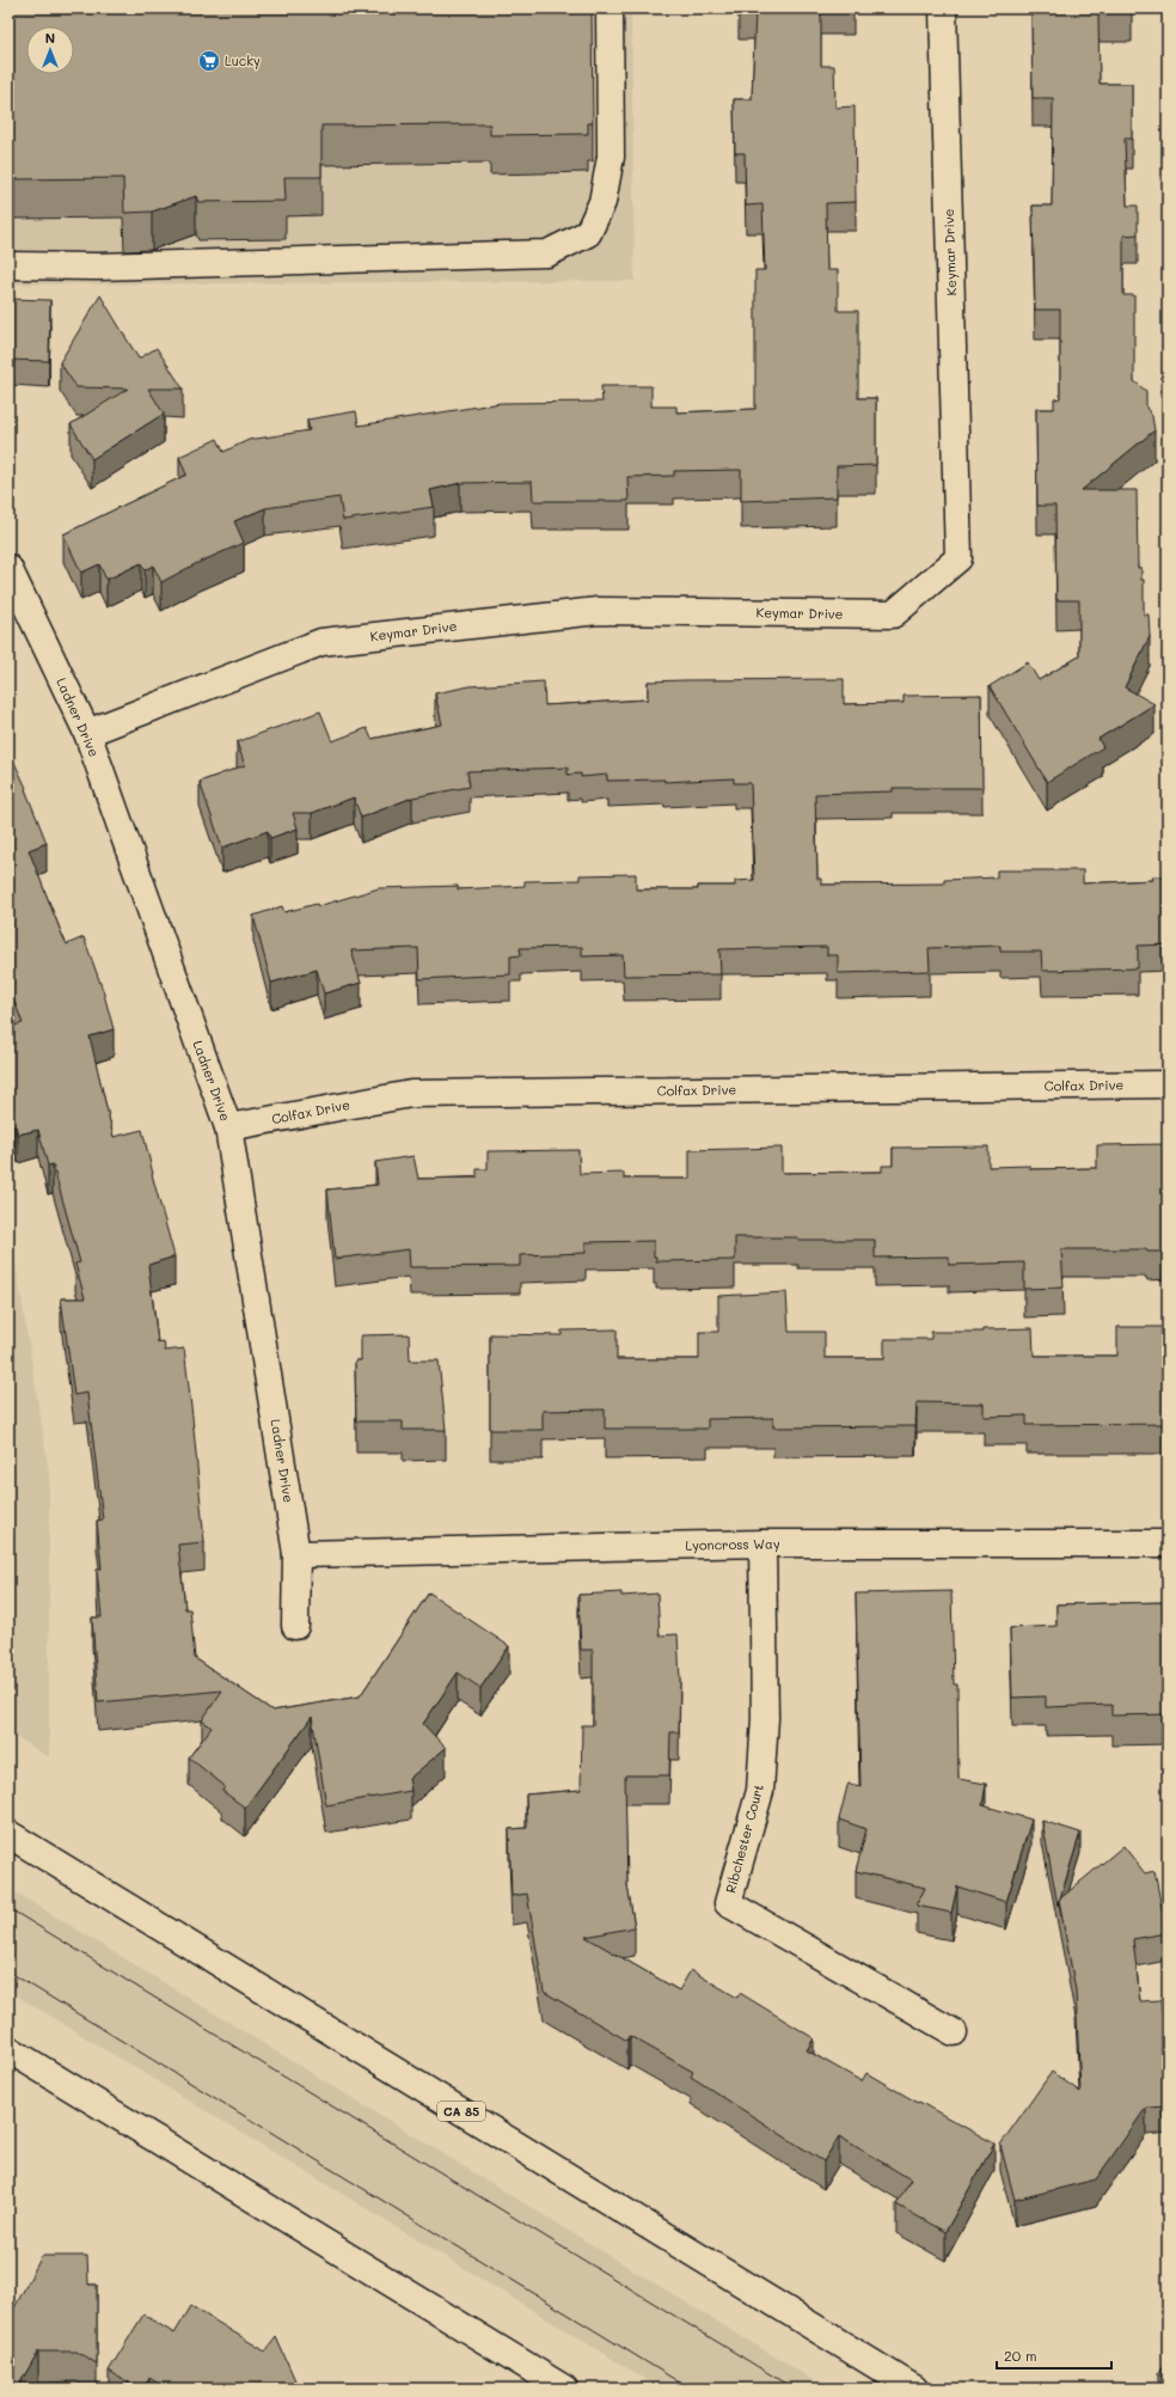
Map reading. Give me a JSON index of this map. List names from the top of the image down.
{
  "streets": {
    "main road": [
      "Keymar Drive",
      "Ladner Drive",
      "Colfax Drive",
      "Lyoncross Way",
      "Ribchester Court",
      "CA 85"
    ]
  },
  "crossings": [
    ["Keymar Drive", "Ladner Drive"],
    ["Ladner Drive", "Colfax Drive"],
    ["Ladner Drive", "Lyoncross Way"],
    ["Lyoncross Way", "Ribchester Court"]
  ],
  "places": {
    "supermarket": ["Lucky"]
  },
  "scale_bar": "20 m",
  "north": "top"
}
